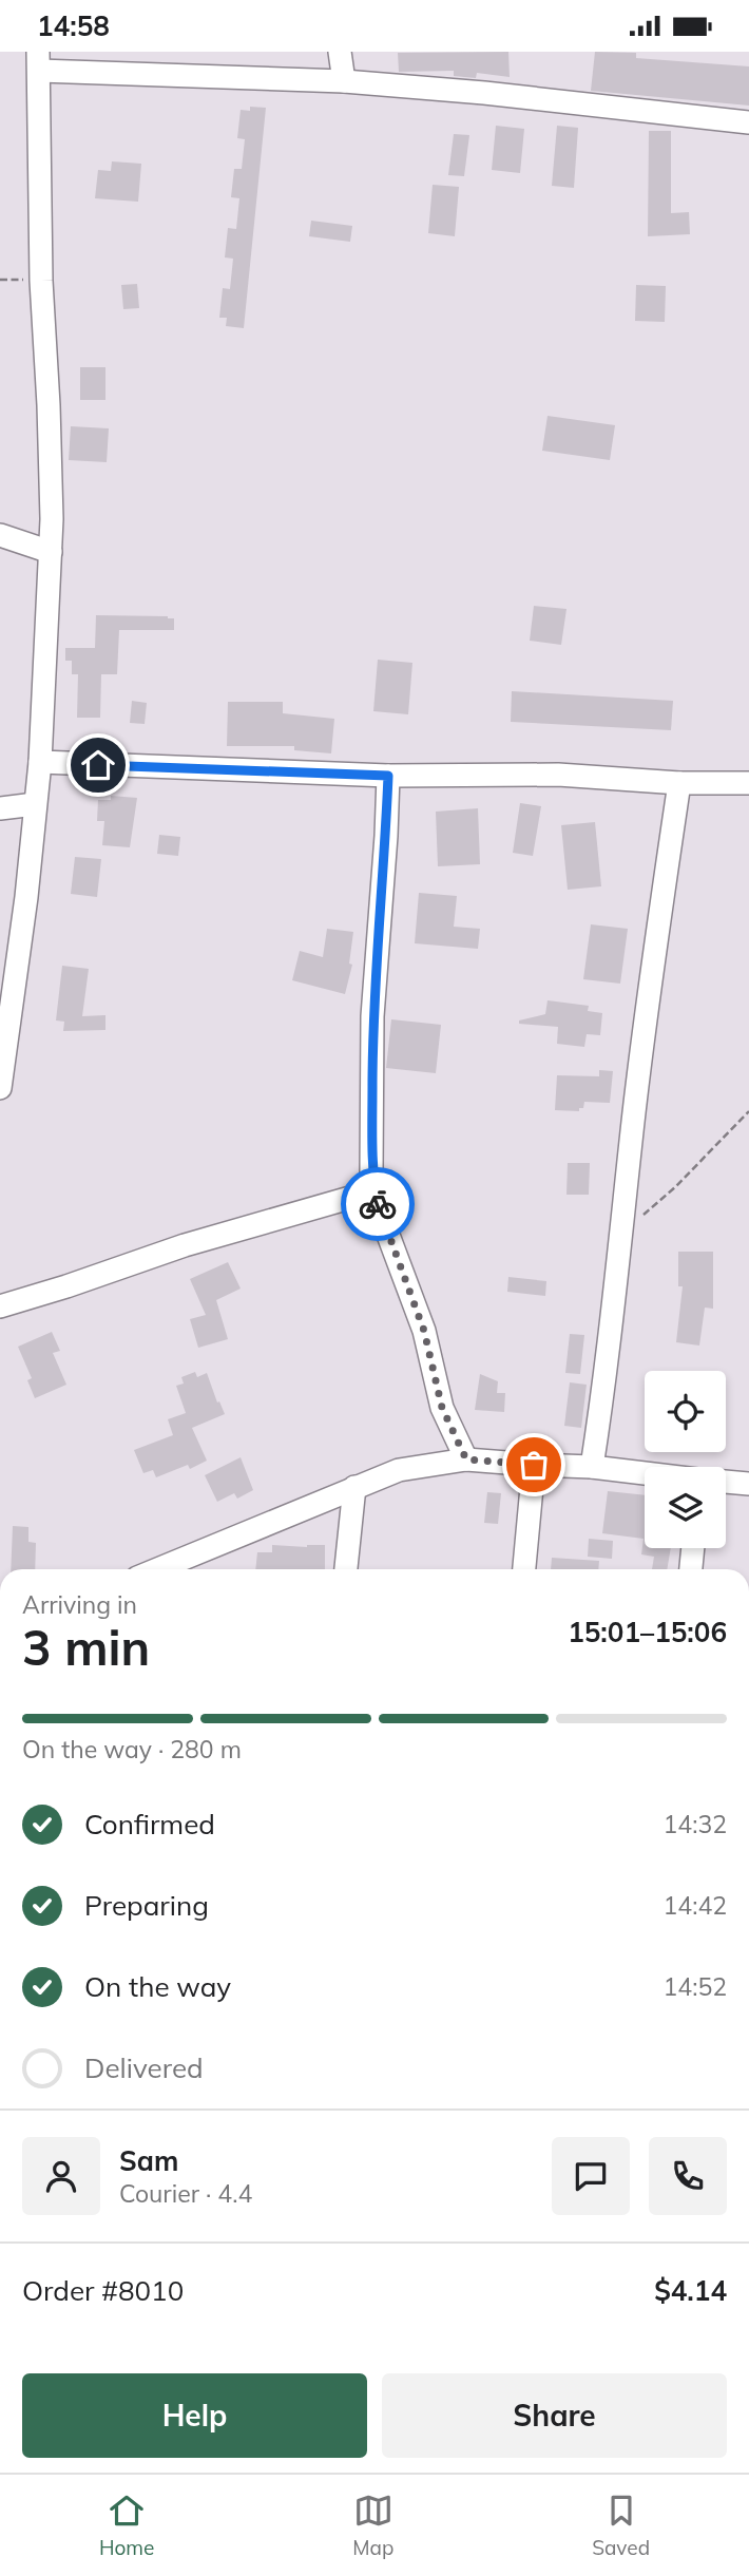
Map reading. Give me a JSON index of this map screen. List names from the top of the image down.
{
  "page": {
    "status": "14:58",
    "heading": ["3 min", "Arriving in", "15:01–15:06"],
    "panel": [
      "Sam",
      "Courier · 4.4",
      "Order #8010",
      "$4.14"
    ],
    "bar": "On the way · 280 m",
    "list": [
      ["Confirmed", "14:32"],
      ["Preparing", "14:42"],
      ["On the way", "14:52"],
      "Delivered"
    ],
    "buttons": ["Help", "Share"],
    "tabs": ["Home", "Map", "Saved"]
  }
}
